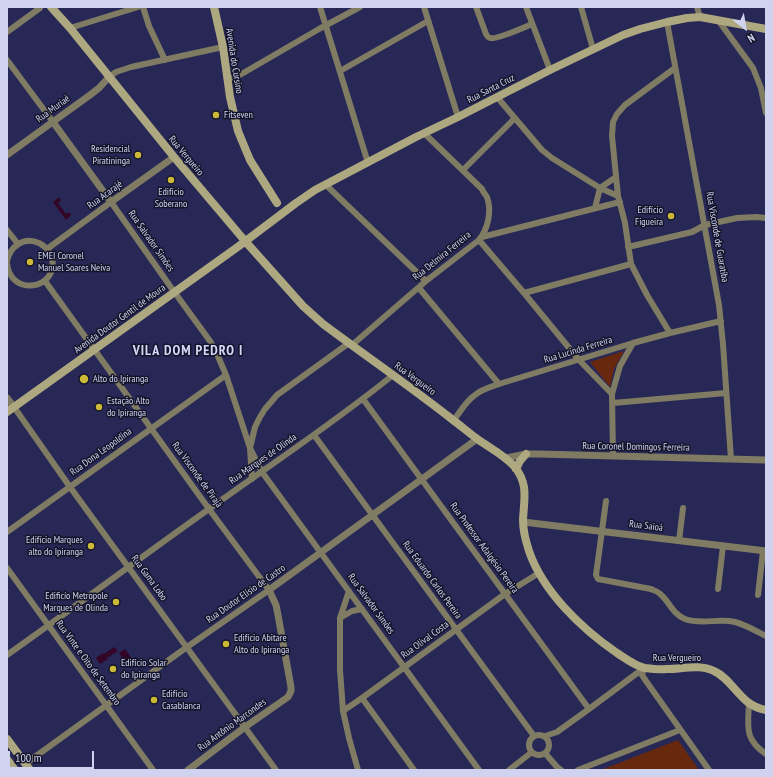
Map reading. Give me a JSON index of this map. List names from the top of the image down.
{
  "streets": {
    "main road": [
      "Avenida do Cursino",
      "Rua Santa Cruz",
      "Rua Vergueiro",
      "Avenida Doutor Gentil de Moura"
    ],
    "street": [
      "Rua Muriaé",
      "Rua Acarajé",
      "Rua Visconde de Guaratiba",
      "Rua Salvador Simões",
      "Rua Delmira Ferreira",
      "Rua Lucinda Ferreira",
      "Rua Coronel Domingos Ferreira",
      "Rua Dona Leopoldina",
      "Rua Marques de Olinda",
      "Rua Visconde de Pirajá",
      "Rua Saioá",
      "Rua Professor Adalgésio Pereira",
      "Rua Gama Lobo",
      "Rua Eduardo Carlos Pereira",
      "Rua Doutor Elísio de Castro",
      "Rua Olival Costa",
      "Rua Vinte e Oito de Setembro",
      "Rua Antônio Marcondes"
    ]
  },
  "crossings": [
    ["Rua Santa Cruz", "Rua Vergueiro"],
    ["Rua Santa Cruz", "Rua Visconde de Guaratiba"],
    ["Rua Santa Cruz", "Rua Delmira Ferreira"],
    ["Rua Santa Cruz", "Avenida Doutor Gentil de Moura"],
    ["Rua Muriaé", "Rua Vergueiro"],
    ["Rua Muriaé", "Rua Salvador Simões"],
    ["Rua Vergueiro", "Rua Acarajé"],
    ["Rua Vergueiro", "Rua Delmira Ferreira"],
    ["Rua Vergueiro", "Avenida Doutor Gentil de Moura"],
    ["Rua Vergueiro", "Rua Lucinda Ferreira"],
    ["Rua Vergueiro", "Rua Coronel Domingos Ferreira"],
    ["Rua Vergueiro", "Rua Marques de Olinda"],
    ["Rua Vergueiro", "Rua Saioá"],
    ["Rua Vergueiro", "Rua Doutor Elísio de Castro"],
    ["Rua Vergueiro", "Rua Olival Costa"],
    ["Rua Acarajé", "Rua Salvador Simões"],
    ["Rua Acarajé", "Rua Visconde de Pirajá"],
    ["Rua Visconde de Guaratiba", "Rua Lucinda Ferreira"],
    ["Rua Visconde de Guaratiba", "Rua Coronel Domingos Ferreira"],
    ["Rua Salvador Simões", "Rua Delmira Ferreira"],
    ["Rua Salvador Simões", "Avenida Doutor Gentil de Moura"],
    ["Rua Salvador Simões", "Rua Dona Leopoldina"],
    ["Rua Salvador Simões", "Rua Marques de Olinda"],
    ["Rua Salvador Simões", "Rua Doutor Elísio de Castro"],
    ["Rua Salvador Simões", "Rua Olival Costa"],
    ["Avenida Doutor Gentil de Moura", "Rua Visconde de Pirajá"],
    ["Avenida Doutor Gentil de Moura", "Rua Gama Lobo"],
    ["Rua Dona Leopoldina", "Rua Visconde de Pirajá"],
    ["Rua Dona Leopoldina", "Rua Gama Lobo"],
    ["Rua Marques de Olinda", "Rua Visconde de Pirajá"],
    ["Rua Marques de Olinda", "Rua Professor Adalgésio Pereira"],
    ["Rua Marques de Olinda", "Rua Gama Lobo"],
    ["Rua Marques de Olinda", "Rua Eduardo Carlos Pereira"],
    ["Rua Marques de Olinda", "Rua Vinte e Oito de Setembro"],
    ["Rua Visconde de Pirajá", "Rua Doutor Elísio de Castro"],
    ["Rua Visconde de Pirajá", "Rua Antônio Marcondes"],
    ["Rua Professor Adalgésio Pereira", "Rua Doutor Elísio de Castro"],
    ["Rua Professor Adalgésio Pereira", "Rua Olival Costa"],
    ["Rua Gama Lobo", "Rua Doutor Elísio de Castro"],
    ["Rua Gama Lobo", "Rua Antônio Marcondes"],
    ["Rua Eduardo Carlos Pereira", "Rua Doutor Elísio de Castro"],
    ["Rua Eduardo Carlos Pereira", "Rua Olival Costa"],
    ["Rua Doutor Elísio de Castro", "Rua Vinte e Oito de Setembro"]
  ],
  "districts": ["VILA DOM PEDRO I"],
  "places": [
    "Fitseven",
    "Residencial Piratininga",
    "Edifício Soberano",
    "Edifício Figueira",
    "EMEI Coronel Manuel Soares Neiva",
    "Alto do Ipiranga",
    "Estação Alto do Ipiranga",
    "Edifício Marques alto do Ipiranga",
    "Edificío Metropole Marques de Olinda",
    "Edifício Abitare Alto do Ipiranga",
    "Edifício Solar do Ipiranga",
    "Edifício Casablanca"
  ],
  "scale_bar": "100 m",
  "north": "bottom right"
}
